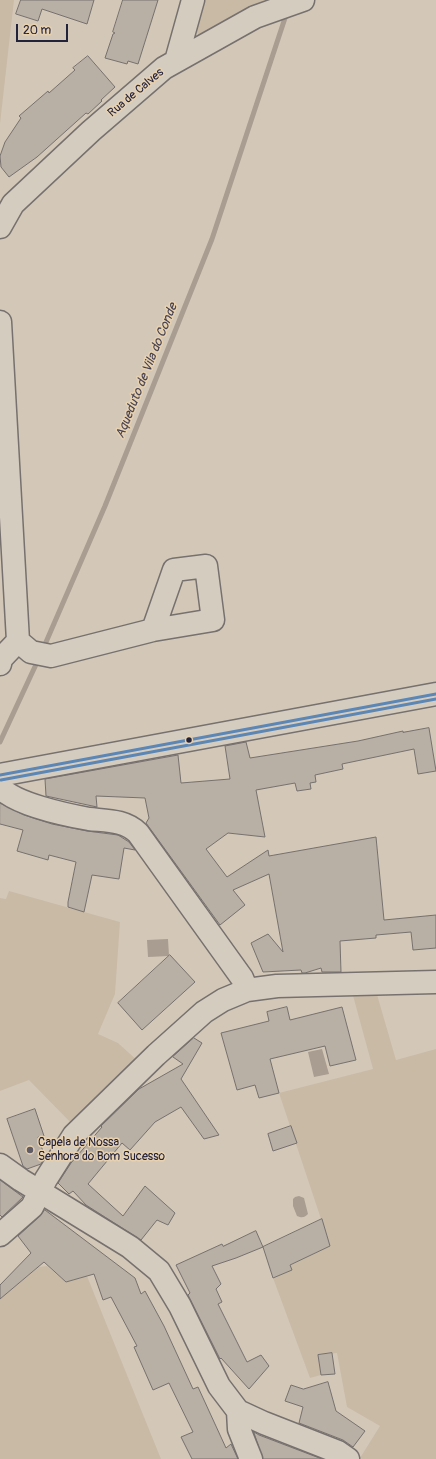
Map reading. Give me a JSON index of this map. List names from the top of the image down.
{
  "streets": {
    "street": ["Rua de Calves"]
  },
  "water": ["Aqueduto de Vila do Conde"],
  "places": ["Capela de Nossa Senhora do Bom Sucesso"],
  "scale_bar": "20 m"
}
